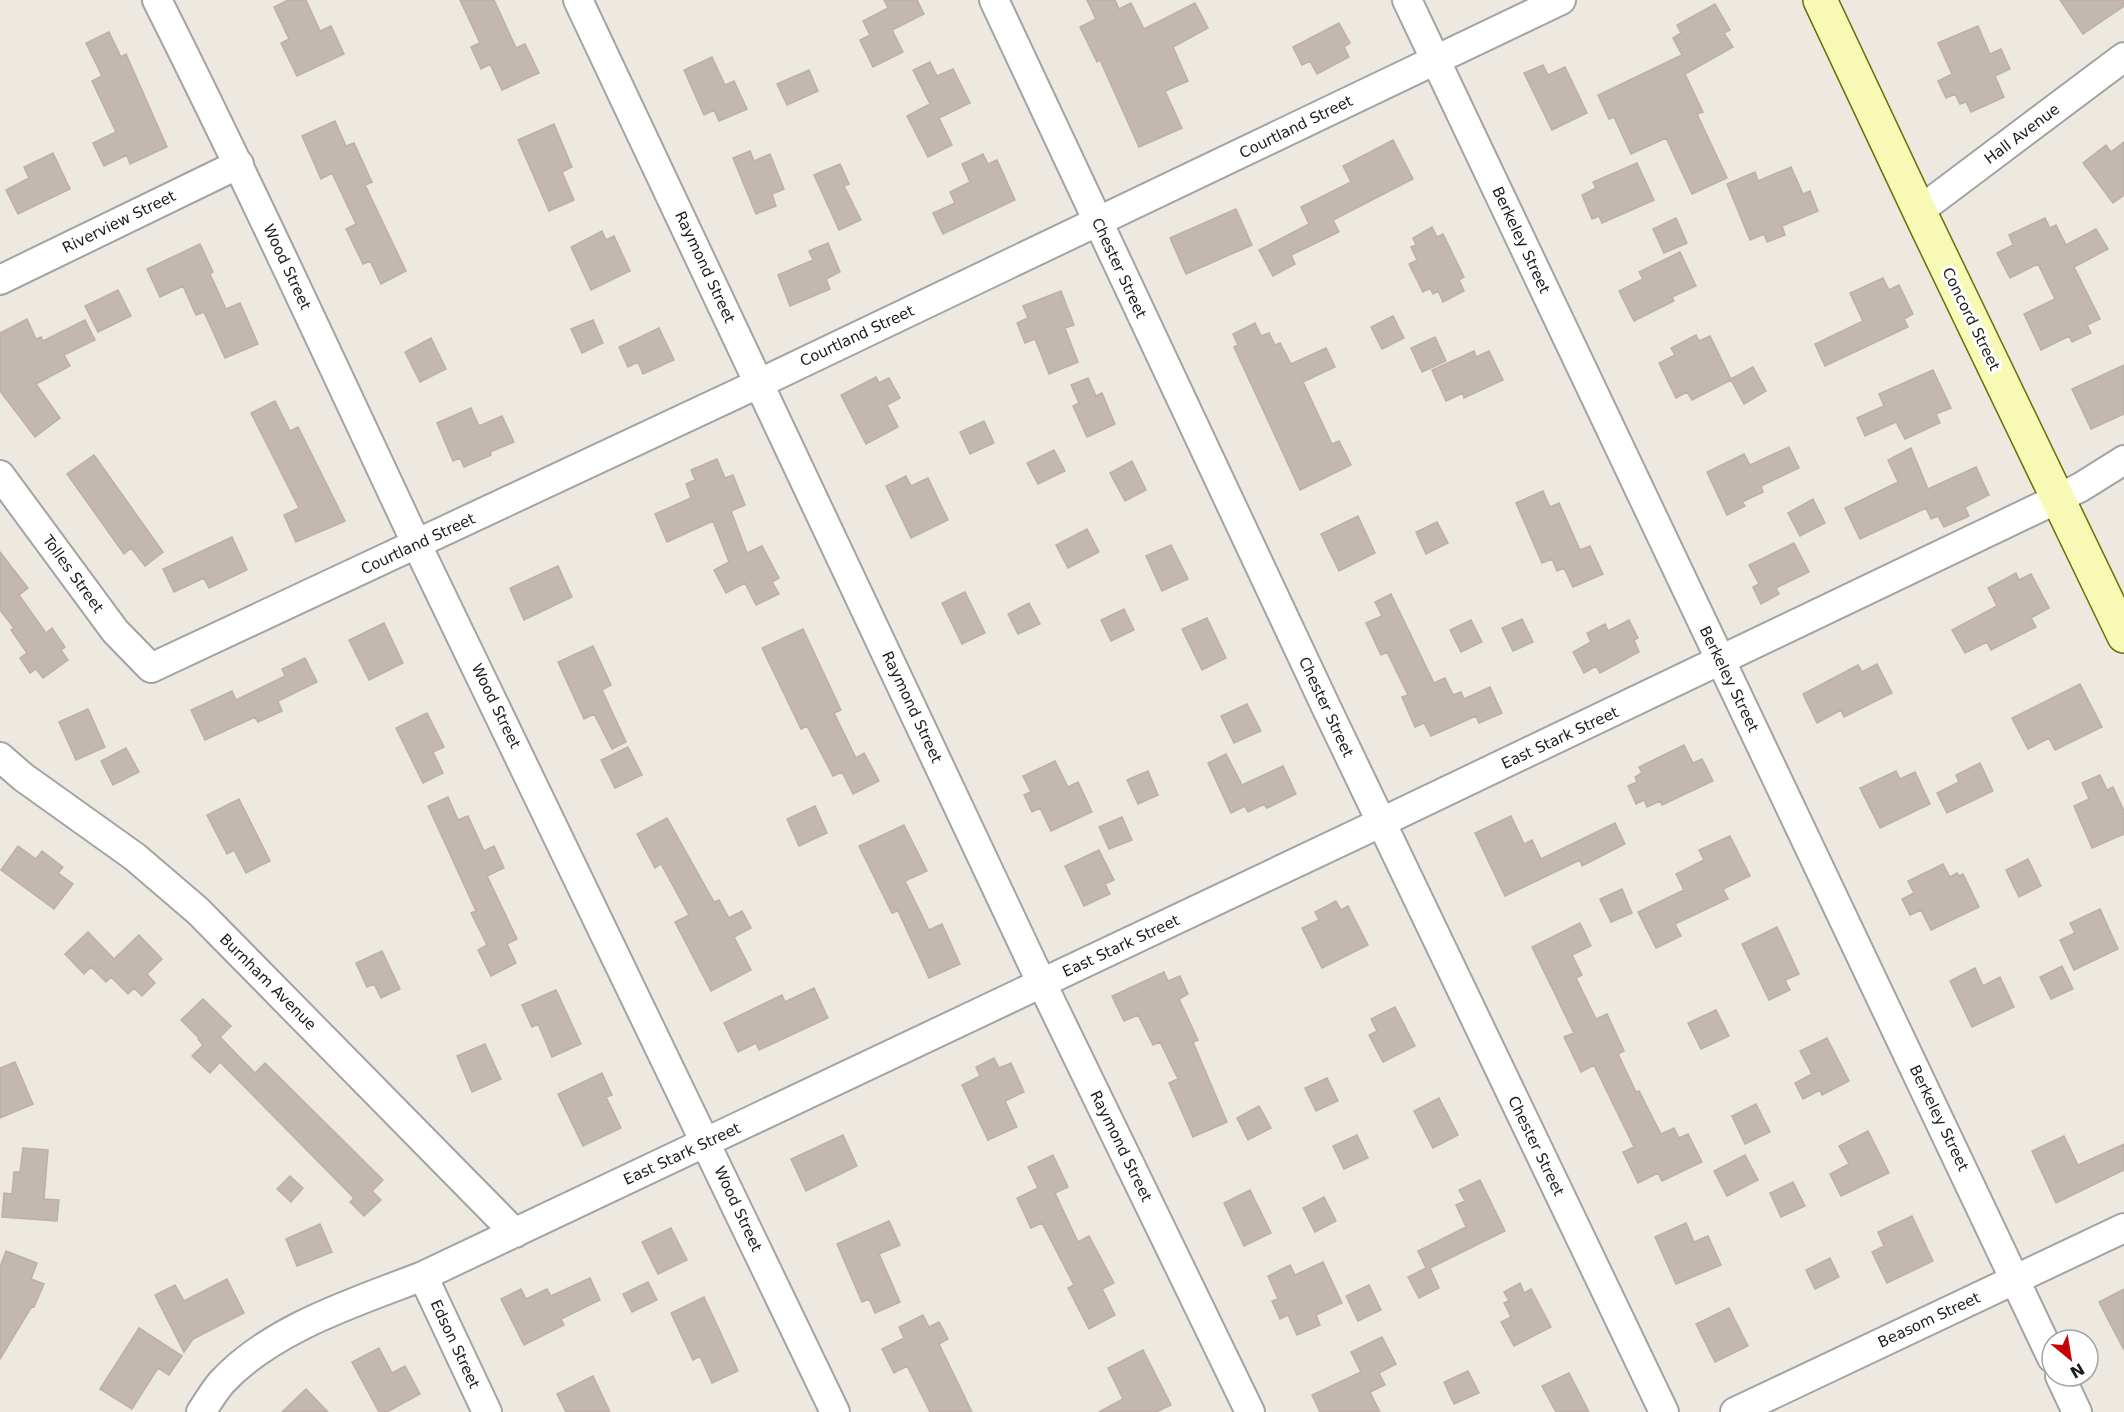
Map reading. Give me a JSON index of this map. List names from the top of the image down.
{
  "streets": {
    "main road": ["Concord Street"],
    "street": [
      "Courtland Street",
      "Hall Avenue",
      "Riverview Street",
      "Berkeley Street",
      "Wood Street",
      "Raymond Street",
      "Chester Street",
      "Tolles Street",
      "East Stark Street",
      "Burnham Avenue",
      "Beasom Street",
      "Edson Street"
    ]
  },
  "crossings": [
    ["Courtland Street", "Berkeley Street"],
    ["Courtland Street", "Wood Street"],
    ["Courtland Street", "Raymond Street"],
    ["Courtland Street", "Chester Street"],
    ["Courtland Street", "Tolles Street"],
    ["Hall Avenue", "Concord Street"],
    ["Riverview Street", "Wood Street"],
    ["Berkeley Street", "East Stark Street"],
    ["Berkeley Street", "Beasom Street"],
    ["Wood Street", "East Stark Street"],
    ["Raymond Street", "East Stark Street"],
    ["Chester Street", "East Stark Street"],
    ["Concord Street", "East Stark Street"],
    ["East Stark Street", "Burnham Avenue"],
    ["East Stark Street", "Edson Street"]
  ],
  "north": "bottom right"
}
